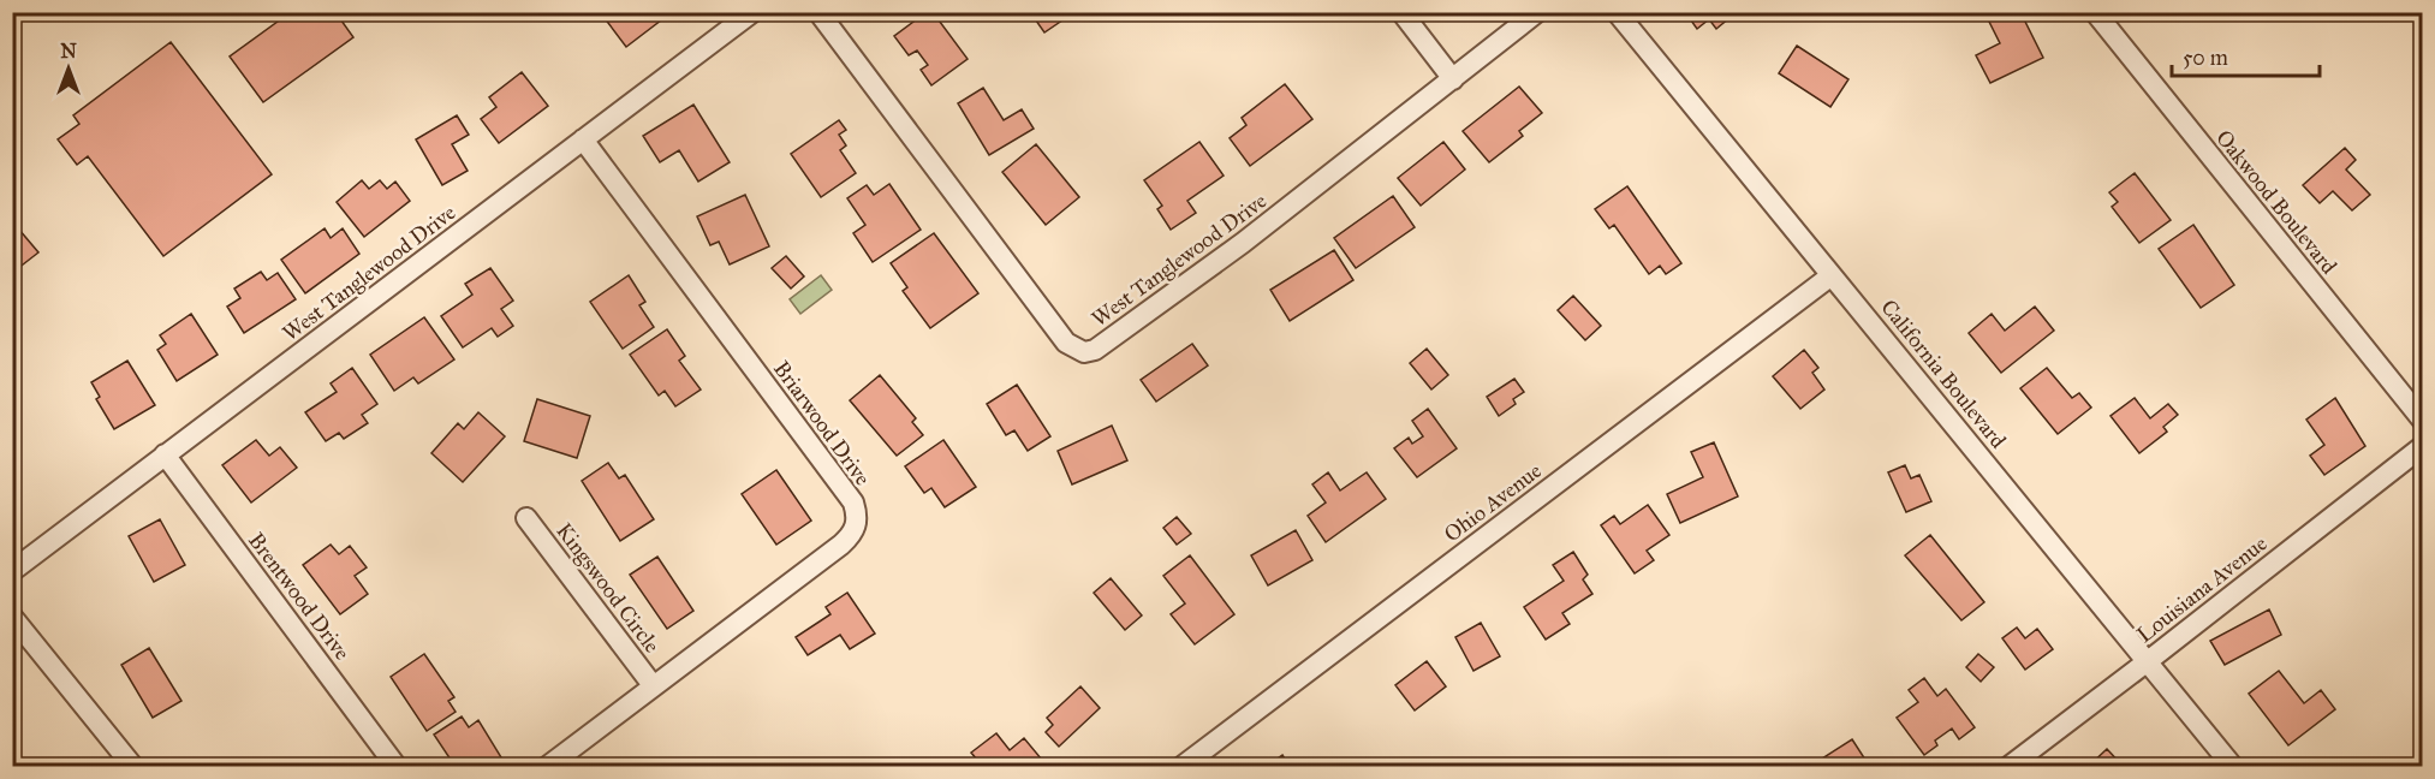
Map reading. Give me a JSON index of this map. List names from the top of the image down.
{
  "streets": {
    "street": [
      "Oakwood Boulevard",
      "West Tanglewood Drive",
      "California Boulevard",
      "Briarwood Drive",
      "Ohio Avenue",
      "Kingswood Circle",
      "Louisiana Avenue",
      "Brentwood Drive"
    ]
  },
  "crossings": [
    ["West Tanglewood Drive", "Briarwood Drive"],
    ["West Tanglewood Drive", "Brentwood Drive"],
    ["California Boulevard", "Ohio Avenue"],
    ["California Boulevard", "Louisiana Avenue"],
    ["Briarwood Drive", "Kingswood Circle"]
  ],
  "scale_bar": "50 m",
  "north": "top"
}
